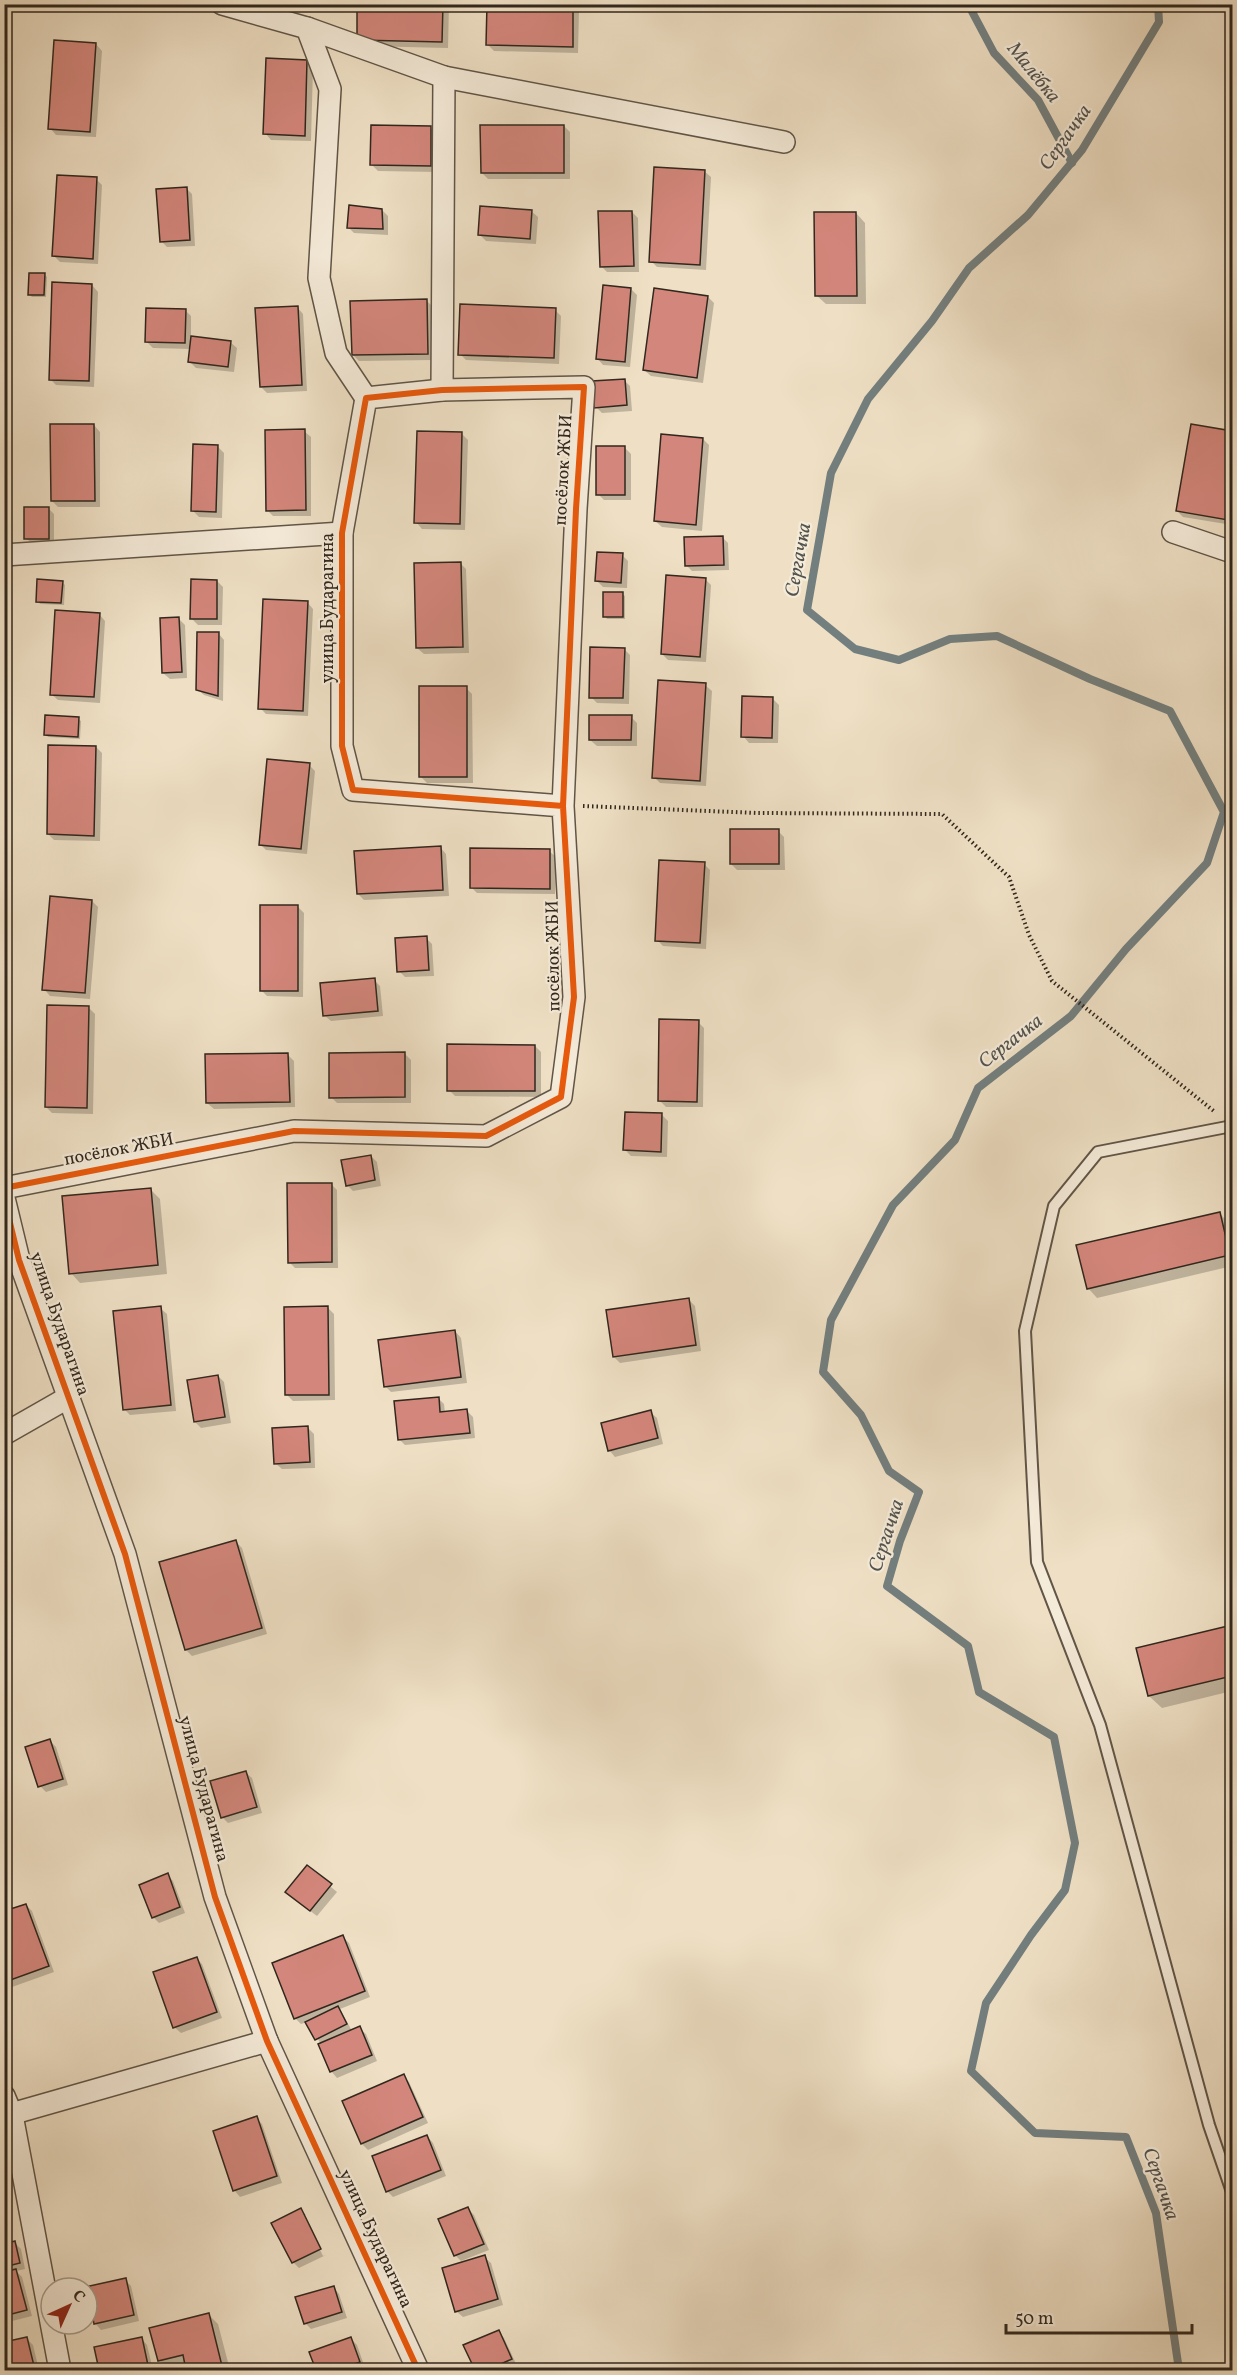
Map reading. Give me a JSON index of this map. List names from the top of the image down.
{
  "streets": {
    "street": ["посёлок ЖБИ", "улица Бударагина"]
  },
  "crossings": [
    ["посёлок ЖБИ", "улица Бударагина"]
  ],
  "water": ["Малёбка", "Сергачка"],
  "scale_bar": "50 m",
  "north": "top right"
}
